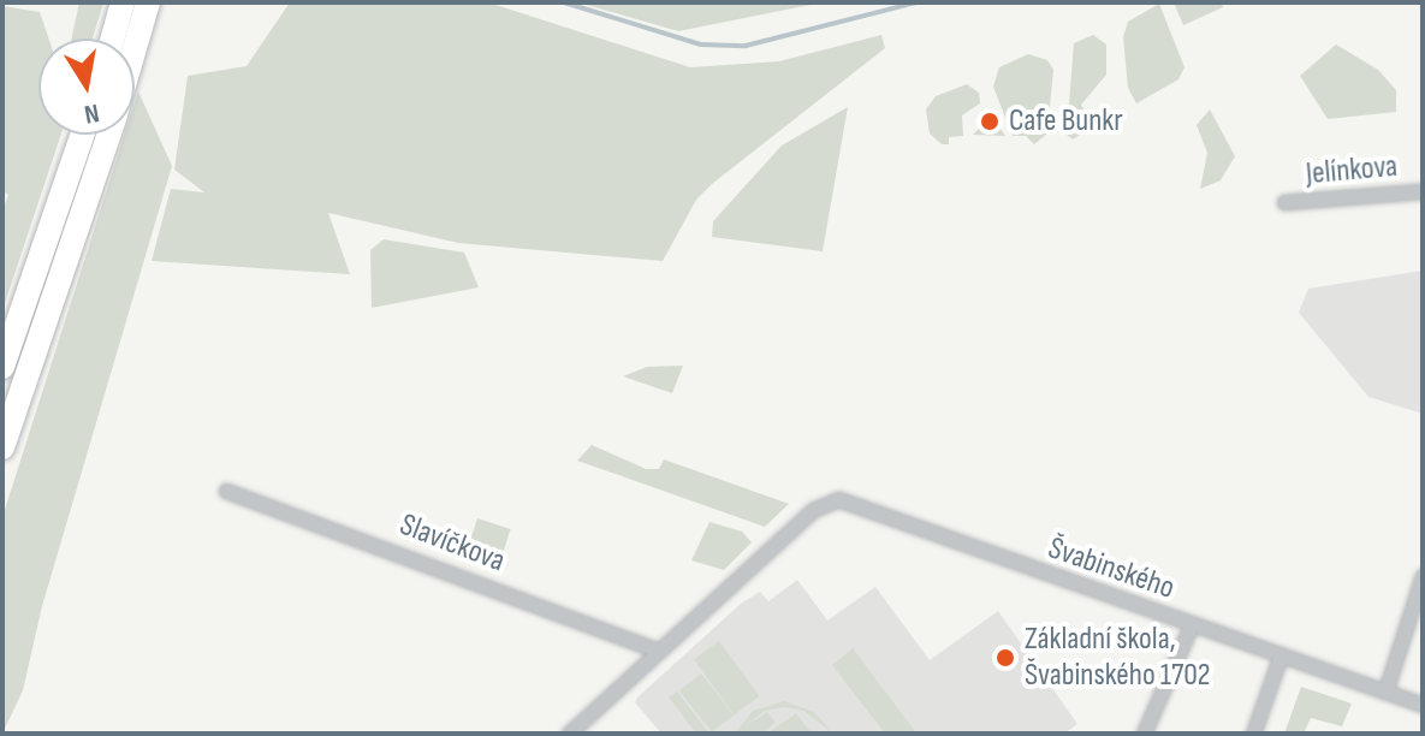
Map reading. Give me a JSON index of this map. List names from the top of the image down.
{
  "streets": {
    "street": ["Jelínkova", "Slavíčkova", "Švabinského"]
  },
  "crossings": [
    ["Slavíčkova", "Švabinského"]
  ],
  "places": ["Cafe Bunkr", "Základní škola, Švabinského 1702"],
  "north": "bottom"
}
